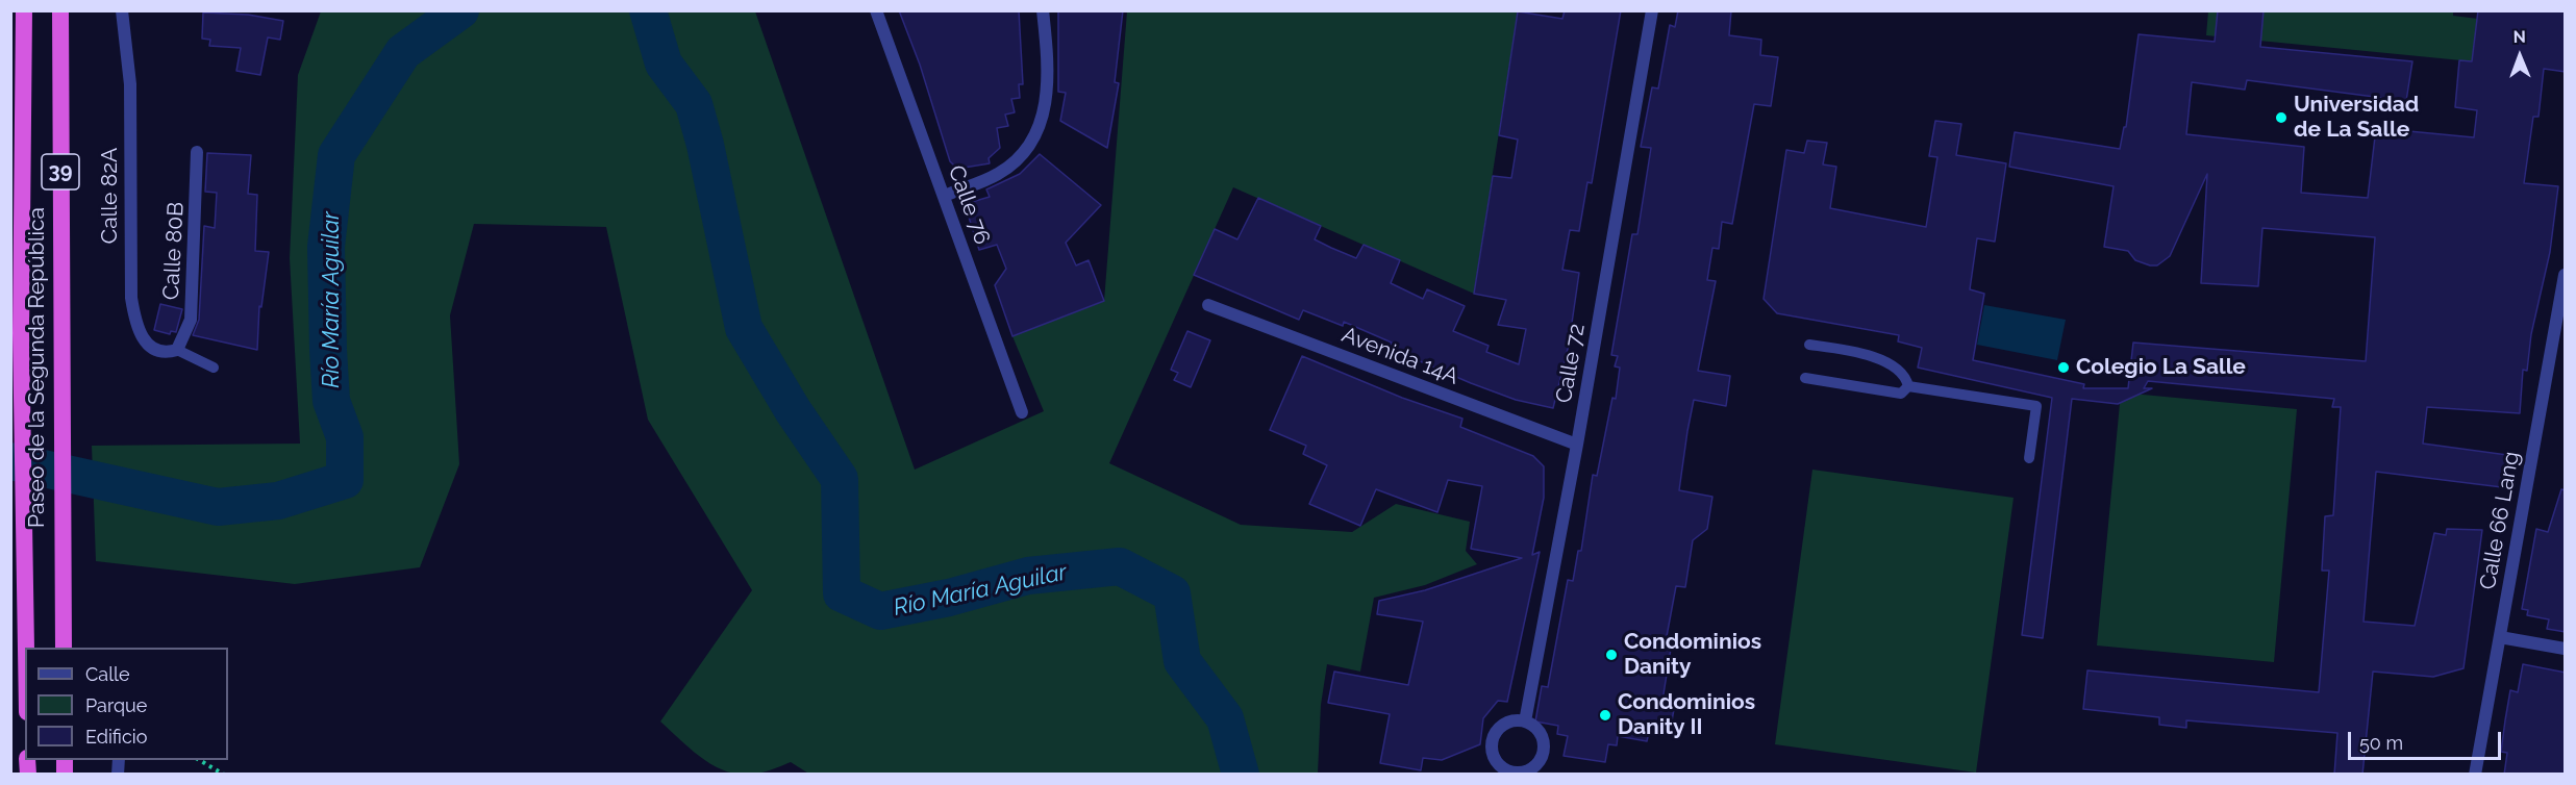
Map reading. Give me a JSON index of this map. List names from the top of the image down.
{
  "streets": {
    "highway": ["39", "Paseo de la Segunda República"],
    "street": [
      "Calle 82A",
      "Calle 76",
      "Calle 80B",
      "Avenida 14A",
      "Calle 72",
      "Calle 66 Lang"
    ]
  },
  "crossings": [
    ["Calle 82A", "Calle 80B"],
    ["Avenida 14A", "Calle 72"]
  ],
  "water": ["Río María Aguilar"],
  "places": [
    "Universidad de La Salle",
    "Colegio La Salle",
    "Condominios Danity",
    "Condominios Danity II"
  ],
  "legend": ["Calle", "Parque", "Edificio"],
  "scale_bar": "50 m",
  "north": "top"
}
